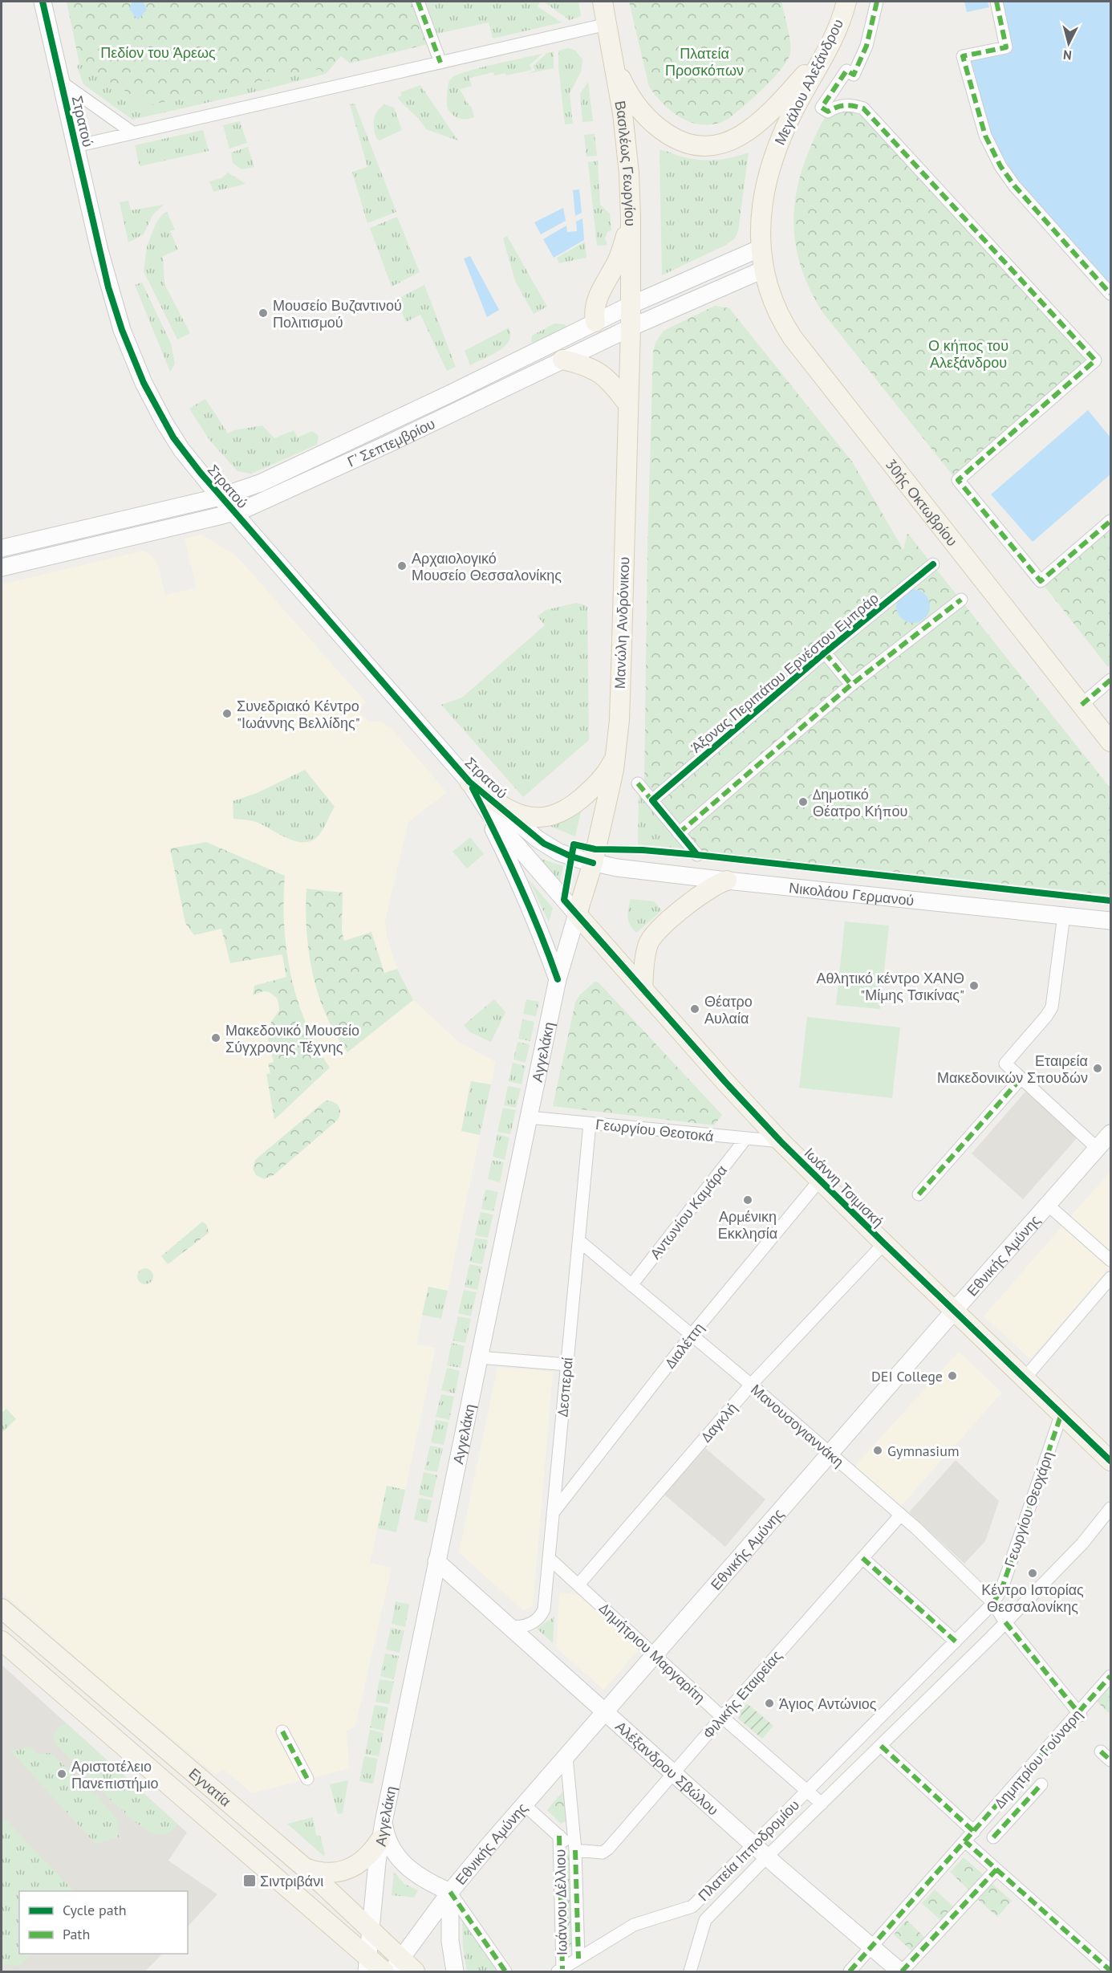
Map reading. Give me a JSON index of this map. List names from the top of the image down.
{
  "streets": {
    "main road": [
      "Μεγάλου Αλεξάνδρου",
      "Στρατού",
      "Βασιλέως Γεωργίου",
      "Γ' Σεπτεμβρίου",
      "30ής Οκτωβρίου",
      "Μανώλη Ανδρόνικου",
      "Νικολάου Γερμανού",
      "Αγγελάκη",
      "Ιωάννη Τσιμισκή",
      "Εθνικής Αμύνης",
      "Αλέξανδρου Σβώλου",
      "Εγνατία"
    ],
    "street": [
      "Άξονας Περιπάτου Ερνέστου Εμπράρ",
      "Γεωργίου Θεοτοκά",
      "Αντωνίου Καμάρα",
      "Διαλέττη",
      "Δεσπεραί",
      "Δαγκλή",
      "Μανουσογιαννάκη",
      "Γεωργίου Θεοχάρη",
      "Δημήτριου Μαργαρίτη",
      "Φιλικής Εταιρείας",
      "Δημητρίου Γούναρη",
      "Πλατεία Ιπποδρομίου",
      "Ιωάννου Δέλλιου"
    ]
  },
  "crossings": [
    ["Μεγάλου Αλεξάνδρου", "Γ' Σεπτεμβρίου"],
    ["Μεγάλου Αλεξάνδρου", "30ής Οκτωβρίου"],
    ["Στρατού", "Γ' Σεπτεμβρίου"],
    ["Στρατού", "Μανώλη Ανδρόνικου"],
    ["Στρατού", "Νικολάου Γερμανού"],
    ["Στρατού", "Αγγελάκη"],
    ["Στρατού", "Ιωάννη Τσιμισκή"],
    ["Βασιλέως Γεωργίου", "Γ' Σεπτεμβρίου"],
    ["Βασιλέως Γεωργίου", "Μανώλη Ανδρόνικου"],
    ["Γ' Σεπτεμβρίου", "30ής Οκτωβρίου"],
    ["Γ' Σεπτεμβρίου", "Μανώλη Ανδρόνικου"],
    ["Μανώλη Ανδρόνικου", "Νικολάου Γερμανού"],
    ["Μανώλη Ανδρόνικου", "Αγγελάκη"],
    ["Μανώλη Ανδρόνικου", "Ιωάννη Τσιμισκή"],
    ["Αγγελάκη", "Γεωργίου Θεοτοκά"],
    ["Αγγελάκη", "Ιωάννη Τσιμισκή"],
    ["Αγγελάκη", "Αλέξανδρου Σβώλου"],
    ["Αγγελάκη", "Εγνατία"],
    ["Γεωργίου Θεοτοκά", "Ιωάννη Τσιμισκή"],
    ["Γεωργίου Θεοτοκά", "Αντωνίου Καμάρα"],
    ["Γεωργίου Θεοτοκά", "Δεσπεραί"],
    ["Ιωάννη Τσιμισκή", "Εθνικής Αμύνης"],
    ["Ιωάννη Τσιμισκή", "Διαλέττη"],
    ["Ιωάννη Τσιμισκή", "Δαγκλή"],
    ["Ιωάννη Τσιμισκή", "Γεωργίου Θεοχάρη"],
    ["Αντωνίου Καμάρα", "Μανουσογιαννάκη"],
    ["Εθνικής Αμύνης", "Μανουσογιαννάκη"],
    ["Εθνικής Αμύνης", "Δημήτριου Μαργαρίτη"],
    ["Εθνικής Αμύνης", "Αλέξανδρου Σβώλου"],
    ["Εθνικής Αμύνης", "Εγνατία"],
    ["Εθνικής Αμύνης", "Ιωάννου Δέλλιου"],
    ["Διαλέττη", "Δεσπεραί"],
    ["Διαλέττη", "Μανουσογιαννάκη"],
    ["Δεσπεραί", "Μανουσογιαννάκη"],
    ["Δεσπεραί", "Δημήτριου Μαργαρίτη"],
    ["Δεσπεραί", "Αλέξανδρου Σβώλου"],
    ["Δαγκλή", "Μανουσογιαννάκη"],
    ["Δαγκλή", "Δημήτριου Μαργαρίτη"],
    ["Μανουσογιαννάκη", "Γεωργίου Θεοχάρη"],
    ["Μανουσογιαννάκη", "Φιλικής Εταιρείας"],
    ["Μανουσογιαννάκη", "Δημητρίου Γούναρη"],
    ["Μανουσογιαννάκη", "Πλατεία Ιπποδρομίου"],
    ["Γεωργίου Θεοχάρη", "Πλατεία Ιπποδρομίου"],
    ["Δημήτριου Μαργαρίτη", "Φιλικής Εταιρείας"],
    ["Δημήτριου Μαργαρίτη", "Πλατεία Ιπποδρομίου"],
    ["Φιλικής Εταιρείας", "Αλέξανδρου Σβώλου"],
    ["Φιλικής Εταιρείας", "Ιωάννου Δέλλιου"],
    ["Δημητρίου Γούναρη", "Αλέξανδρου Σβώλου"],
    ["Αλέξανδρου Σβώλου", "Πλατεία Ιπποδρομίου"]
  ],
  "parks": ["Πεδίον του Άρεως", "Πλατεία Προσκόπων", "Ο κήπος του Αλεξάνδρου"],
  "places": {
    "other": [
      "Μουσείο Βυζαντινού Πολιτισμού",
      "Αρχαιολογικό Μουσείο Θεσσαλονίκης",
      "Συνεδριακό Κέντρο \"Ιωάννης Βελλίδης\"",
      "Δημοτικό Θέατρο Κήπου",
      "Αθλητικό κέντρο ΧΑΝΘ \"Μίμης Τσικίνας\"",
      "Θέατρο Αυλαία",
      "Μακεδονικό Μουσείο Σύγχρονης Τέχνης",
      "Εταιρεία Μακεδονικών Σπουδών",
      "Αρμένικη Εκκλησία",
      "DEI College",
      "Gymnasium",
      "Κέντρο Ιστορίας Θεσσαλονίκης",
      "Άγιος Αντώνιος",
      "Αριστοτέλειο Πανεπιστήμιο"
    ],
    "transit": ["Σιντριβάνι"]
  },
  "legend": ["Cycle path", "Path"],
  "north": "bottom"
}
